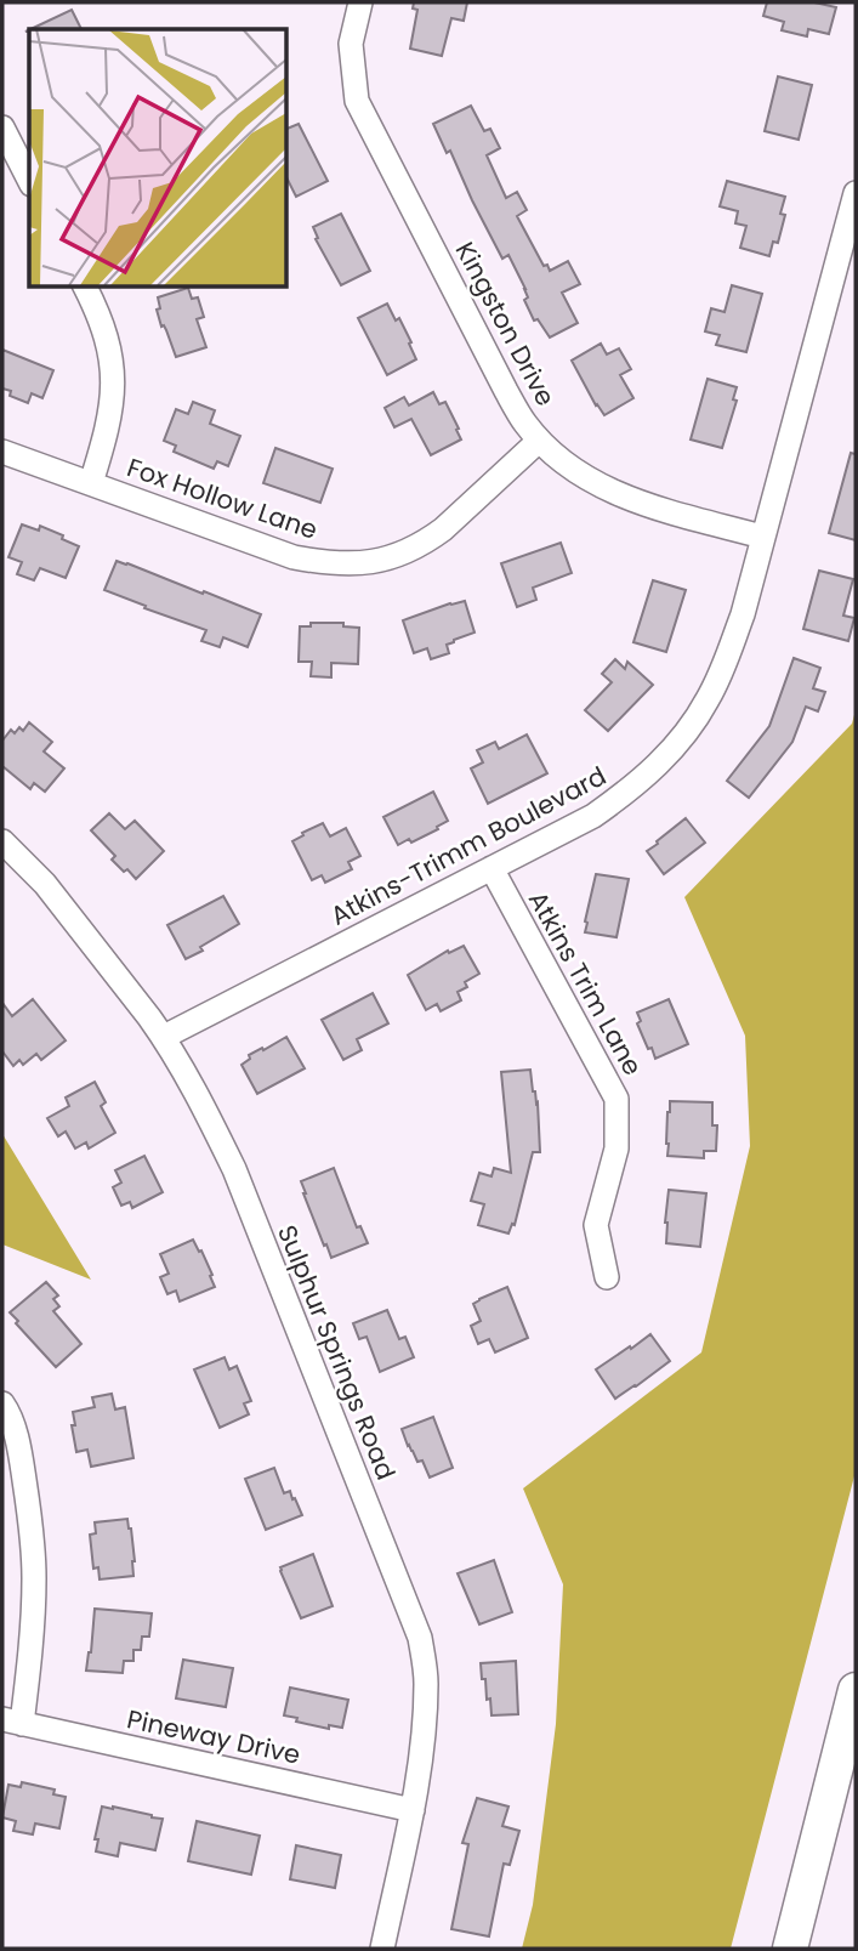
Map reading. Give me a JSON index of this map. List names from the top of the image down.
{
  "streets": {
    "street": [
      "Kingston Drive",
      "Fox Hollow Lane",
      "Atkins-Trimm Boulevard",
      "Atkins Trim Lane",
      "Sulphur Springs Road",
      "Pineway Drive"
    ]
  },
  "crossings": [
    ["Kingston Drive", "Fox Hollow Lane"],
    ["Kingston Drive", "Atkins-Trimm Boulevard"],
    ["Atkins-Trimm Boulevard", "Atkins Trim Lane"],
    ["Atkins-Trimm Boulevard", "Sulphur Springs Road"],
    ["Sulphur Springs Road", "Pineway Drive"]
  ]
}
